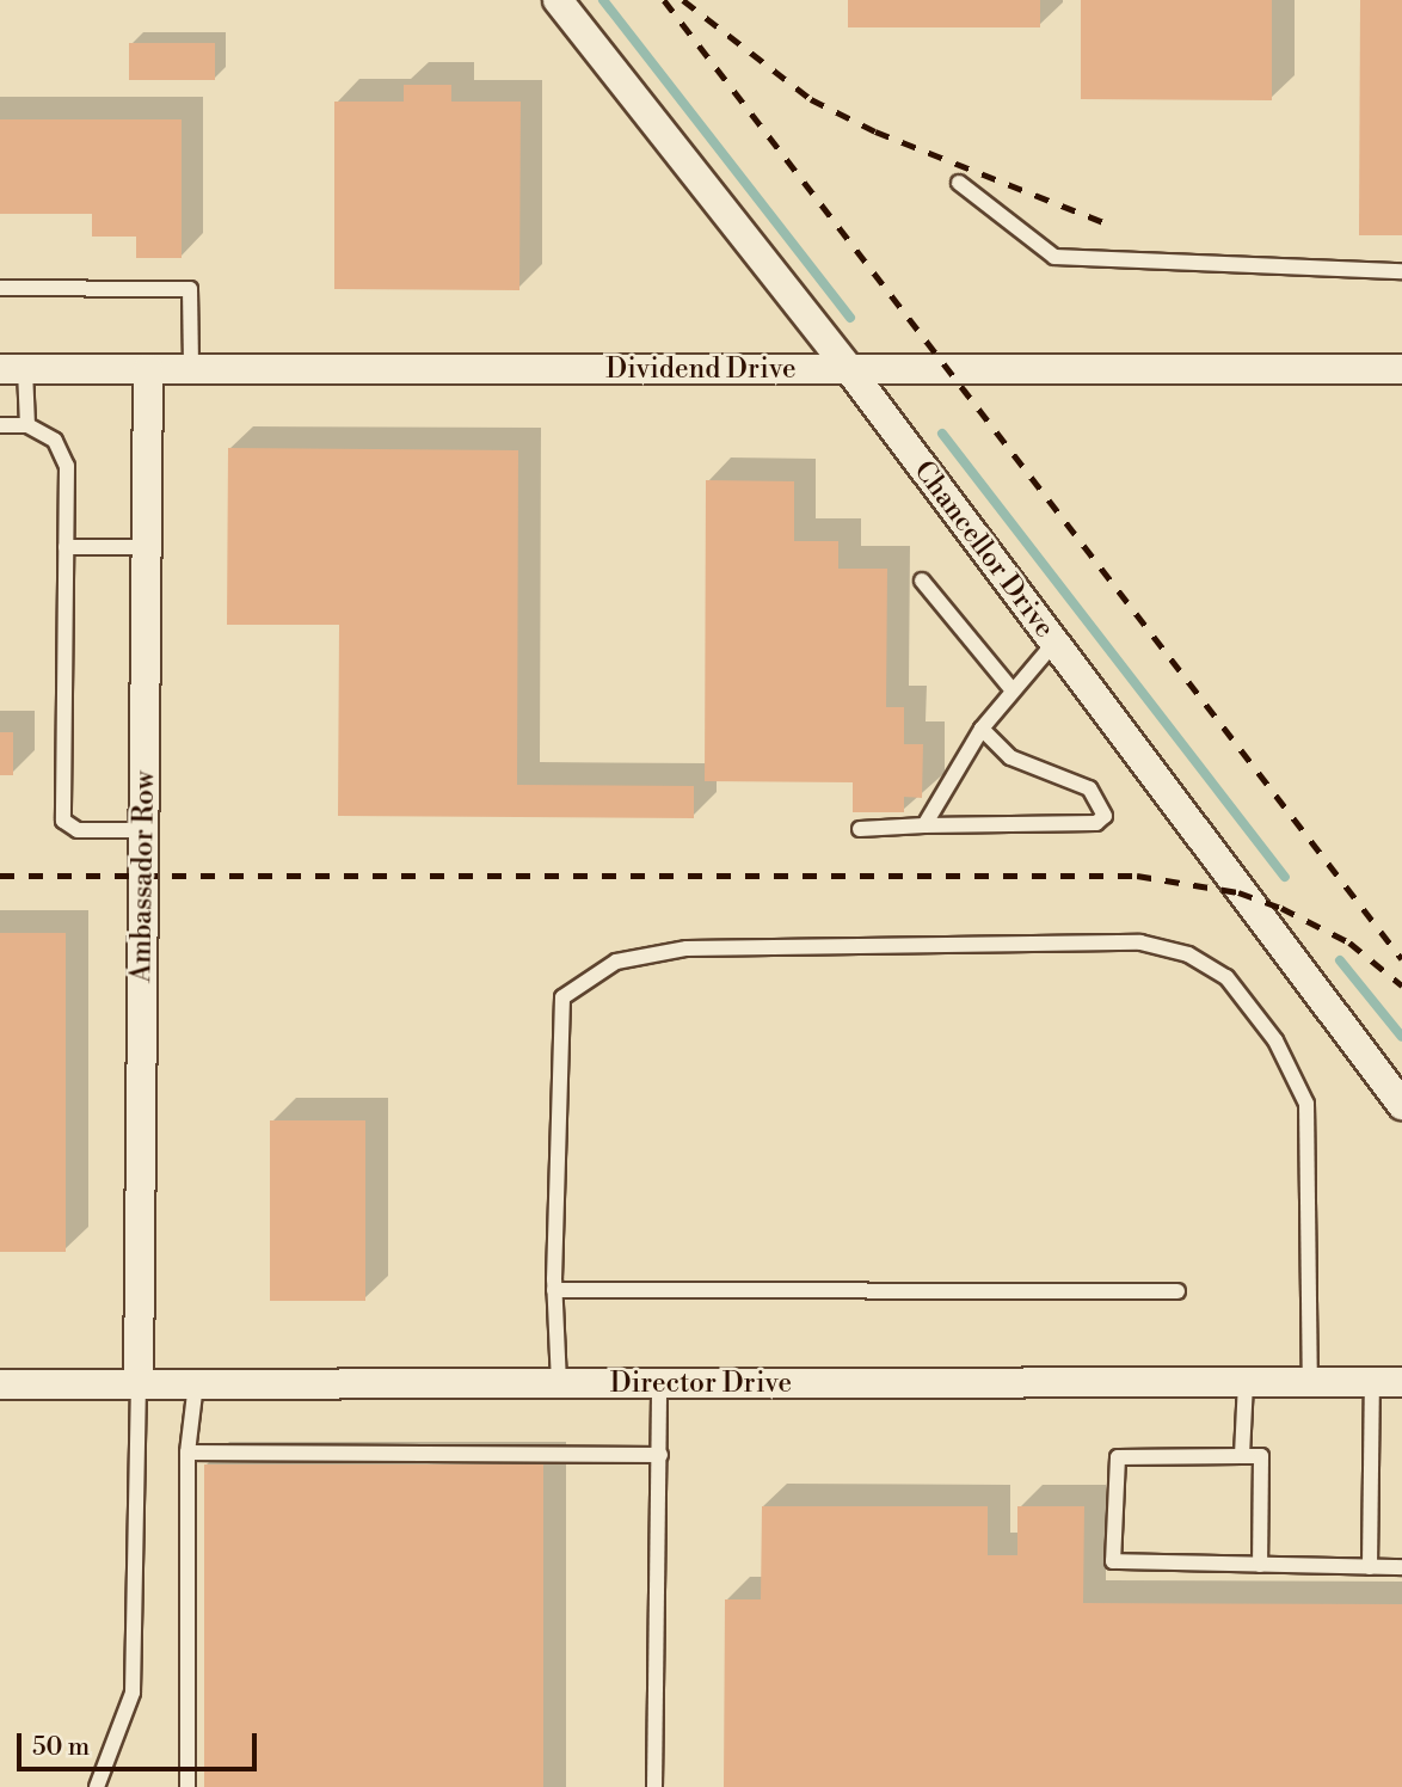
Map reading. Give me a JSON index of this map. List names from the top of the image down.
{
  "streets": {
    "street": [
      "Dividend Drive",
      "Chancellor Drive",
      "Ambassador Row",
      "Director Drive"
    ]
  },
  "crossings": [
    ["Dividend Drive", "Chancellor Drive"],
    ["Dividend Drive", "Ambassador Row"],
    ["Ambassador Row", "Director Drive"]
  ],
  "scale_bar": "50 m"
}
